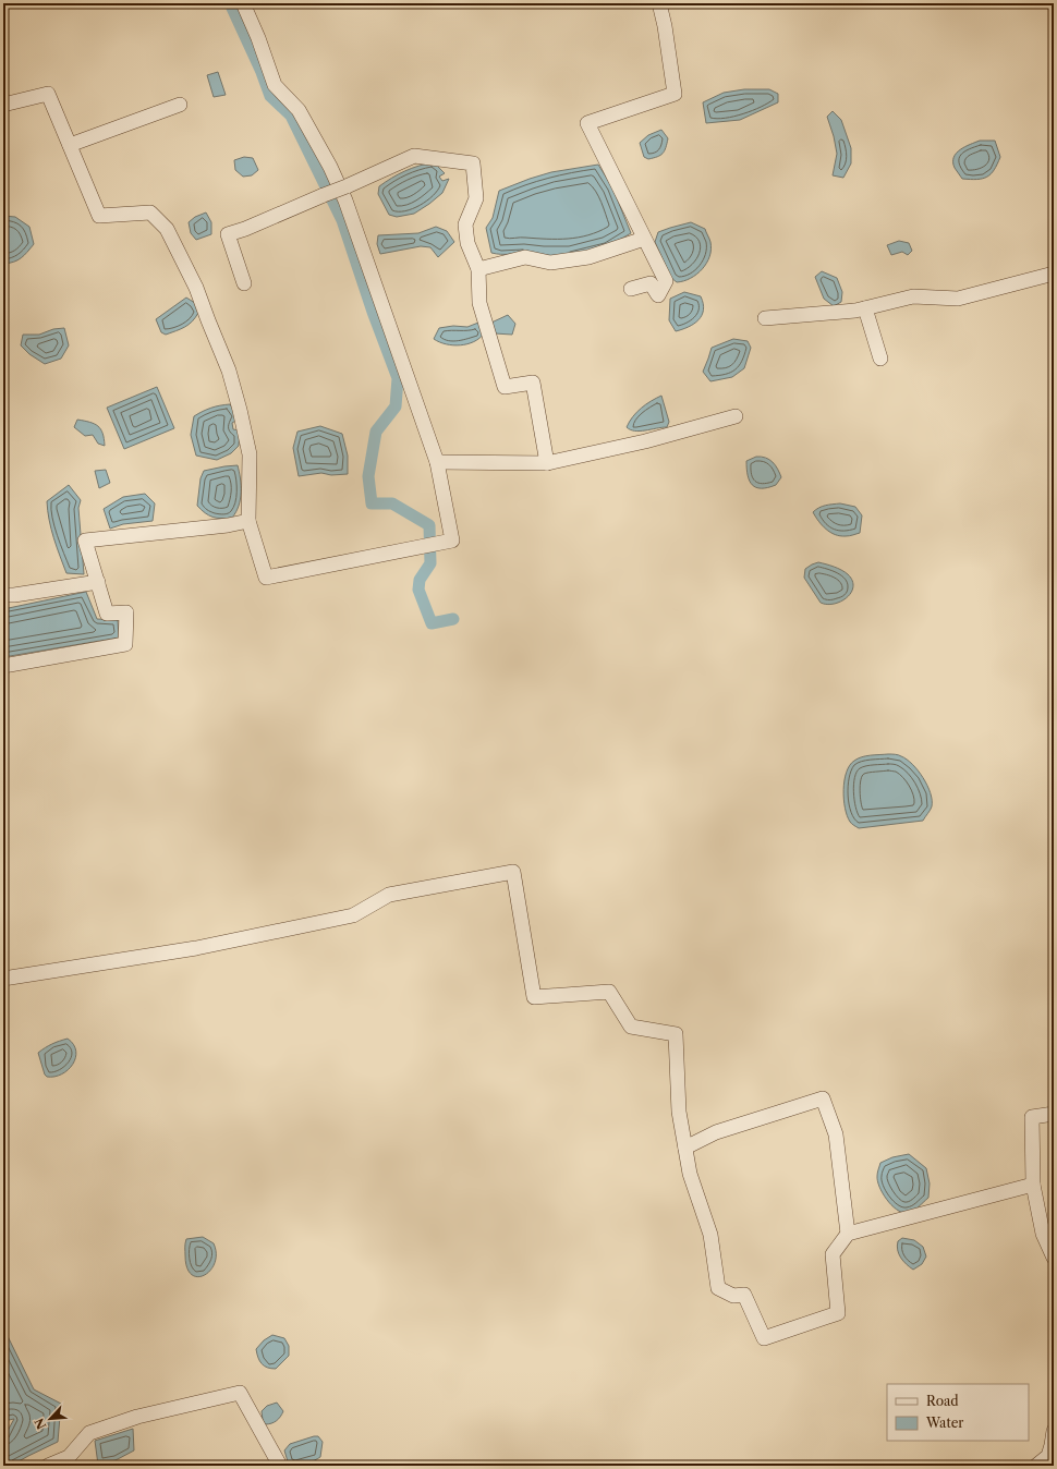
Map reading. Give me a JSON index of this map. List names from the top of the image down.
{
  "legend": ["Road", "Water"],
  "north": "bottom left"
}
